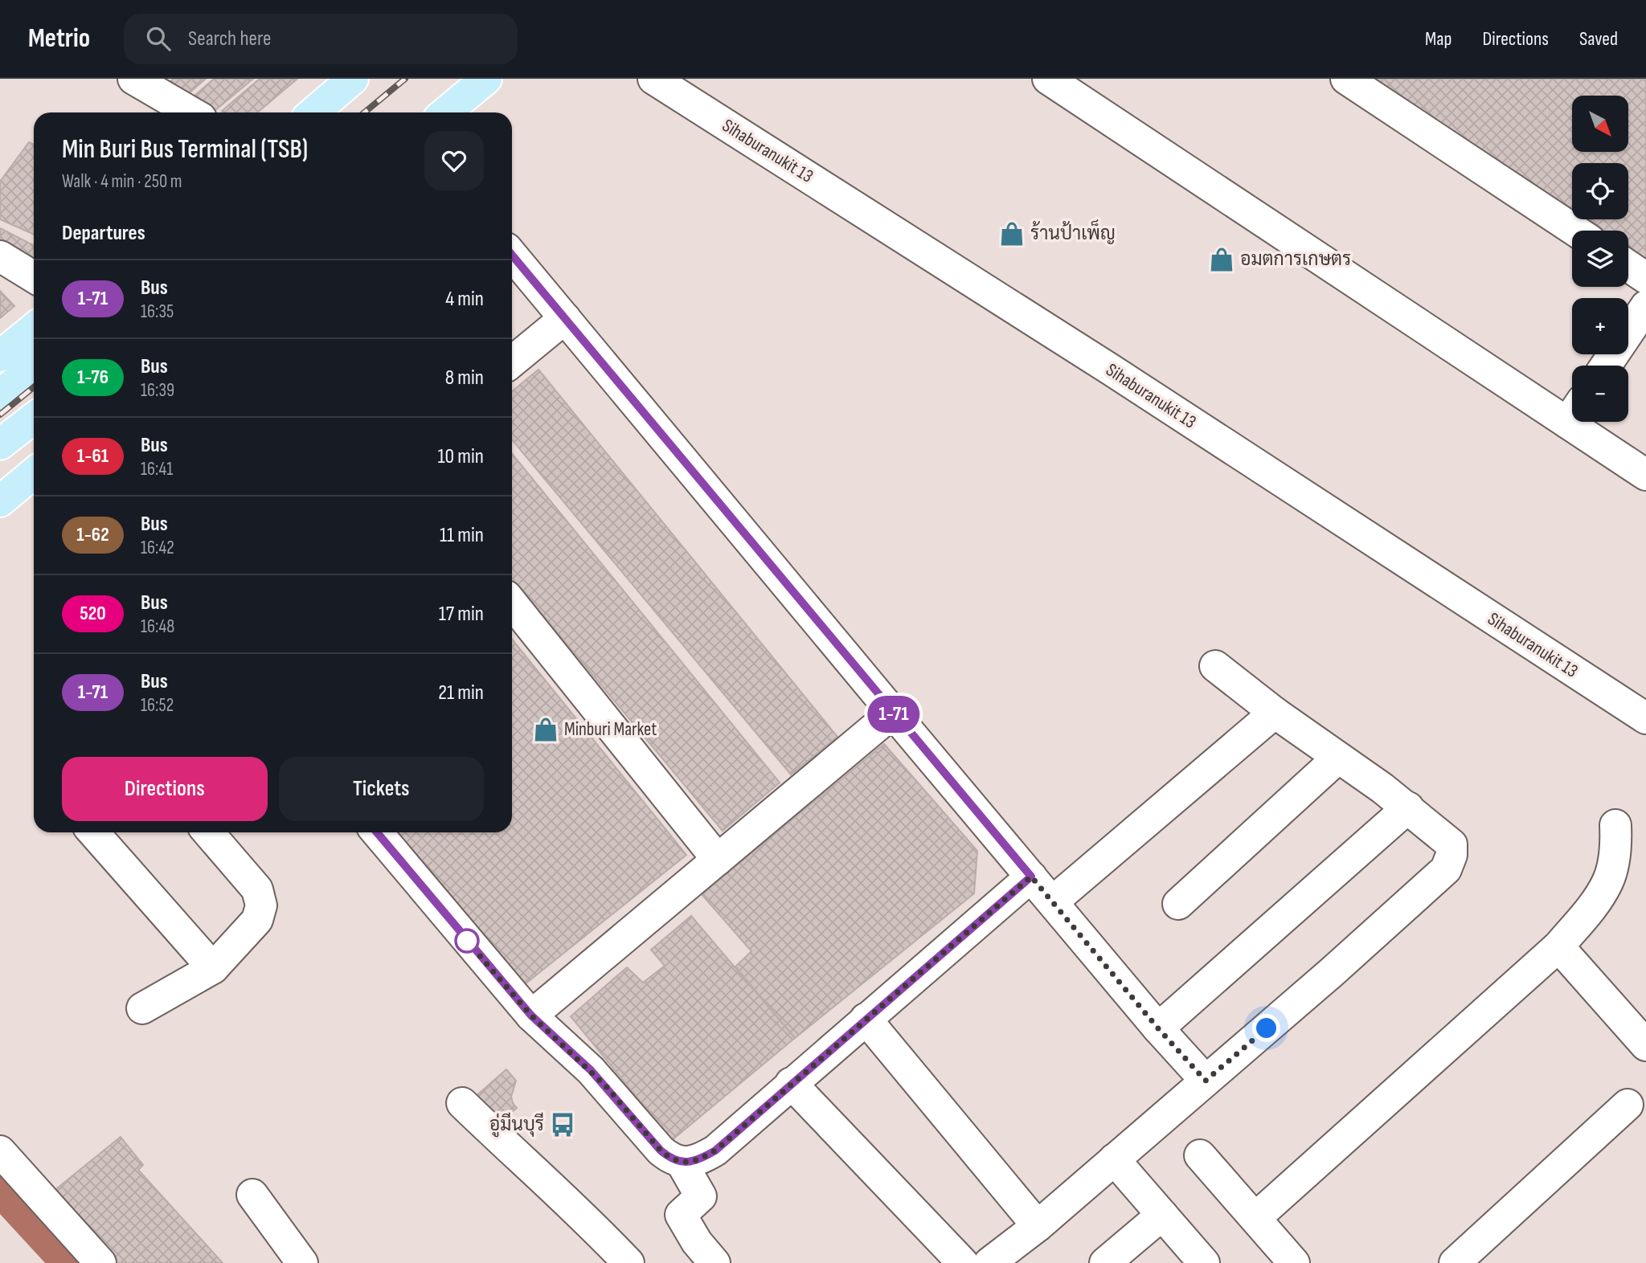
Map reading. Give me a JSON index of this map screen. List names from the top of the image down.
{
  "streets": {
    "street": ["Sihaburanukit 13"]
  },
  "places": {
    "shop": ["ร้านป้าเพ็ญ", "อมตการเกษตร", "Minburi Market"],
    "bus stop": ["อู่มีนบุรี"]
  },
  "lines": ["bus line 1-71"],
  "north": "bottom right",
  "page": {
    "header": "Metrio",
    "search": "Search here",
    "nav": ["Map", "Directions", "Saved"],
    "on_map": "1-71",
    "map_buttons": ["+", "−"],
    "heading": [
      ["Min Buri Bus Terminal (TSB)", "Walk · 4 min · 250 m"],
      "Departures"
    ],
    "list": [
      {
        "mark": "1-71",
        "name": "Bus",
        "note": "16:35",
        "value": "4 min"
      },
      {
        "mark": "1-76",
        "name": "Bus",
        "note": "16:39",
        "value": "8 min"
      },
      {
        "mark": "1-61",
        "name": "Bus",
        "note": "16:41",
        "value": "10 min"
      },
      {
        "mark": "1-62",
        "name": "Bus",
        "note": "16:42",
        "value": "11 min"
      },
      {
        "mark": "520",
        "name": "Bus",
        "note": "16:48",
        "value": "17 min"
      },
      {
        "mark": "1-71",
        "name": "Bus",
        "note": "16:52",
        "value": "21 min"
      }
    ],
    "buttons": ["Directions", "Tickets"]
  }
}
